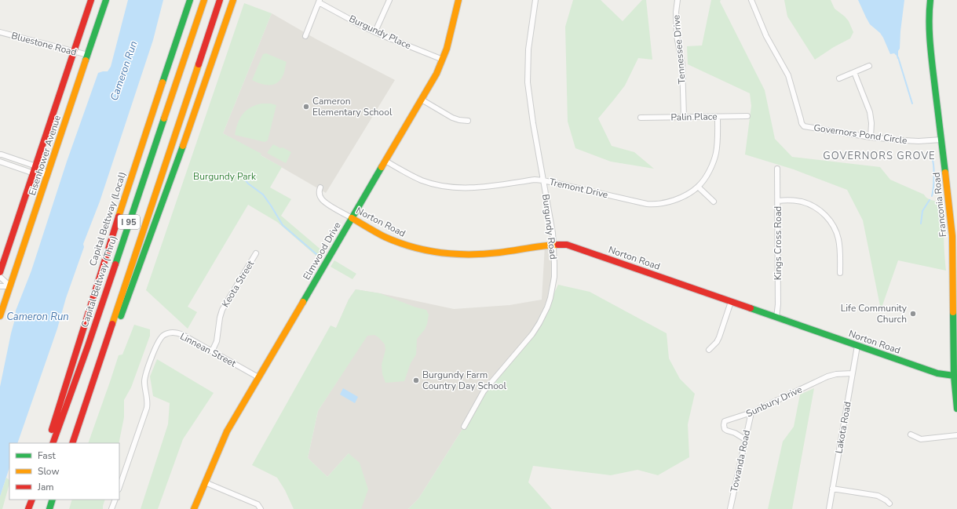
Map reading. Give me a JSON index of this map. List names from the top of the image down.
{
  "streets": {
    "main road": [
      "Eisenhower Avenue",
      "Franconia Road",
      "Capital Beltway (Local)",
      "I 95",
      "Norton Road",
      "Elmwood Drive",
      "Capital Beltway (Thru)"
    ],
    "street": [
      "Burgundy Place",
      "Bluestone Road",
      "Tennessee Drive",
      "Palin Place",
      "Governors Pond Circle",
      "Tremont Drive",
      "Burgundy Road",
      "Kings Cross Road",
      "Keota Street",
      "Linnean Street",
      "Sunbury Drive",
      "Lakota Road",
      "Towanda Road"
    ]
  },
  "crossings": [
    ["Burgundy Place", "Elmwood Drive"],
    ["Bluestone Road", "Eisenhower Avenue"],
    ["Tennessee Drive", "Palin Place"],
    ["Palin Place", "Tremont Drive"],
    ["Governors Pond Circle", "Franconia Road"],
    ["Tremont Drive", "Burgundy Road"],
    ["Tremont Drive", "Elmwood Drive"],
    ["Franconia Road", "Norton Road"],
    ["Norton Road", "Burgundy Road"],
    ["Norton Road", "Kings Cross Road"],
    ["Norton Road", "Elmwood Drive"],
    ["Norton Road", "Lakota Road"],
    ["Elmwood Drive", "Linnean Street"],
    ["Keota Street", "Linnean Street"],
    ["Sunbury Drive", "Lakota Road"],
    ["Sunbury Drive", "Towanda Road"]
  ],
  "districts": ["GOVERNORS GROVE"],
  "water": ["Cameron Run"],
  "parks": ["Burgundy Park"],
  "places": ["Cameron Elementary School", "Life Community Church", "Burgundy Farm Country Day School"],
  "legend": ["Fast", "Slow", "Jam"]
}
